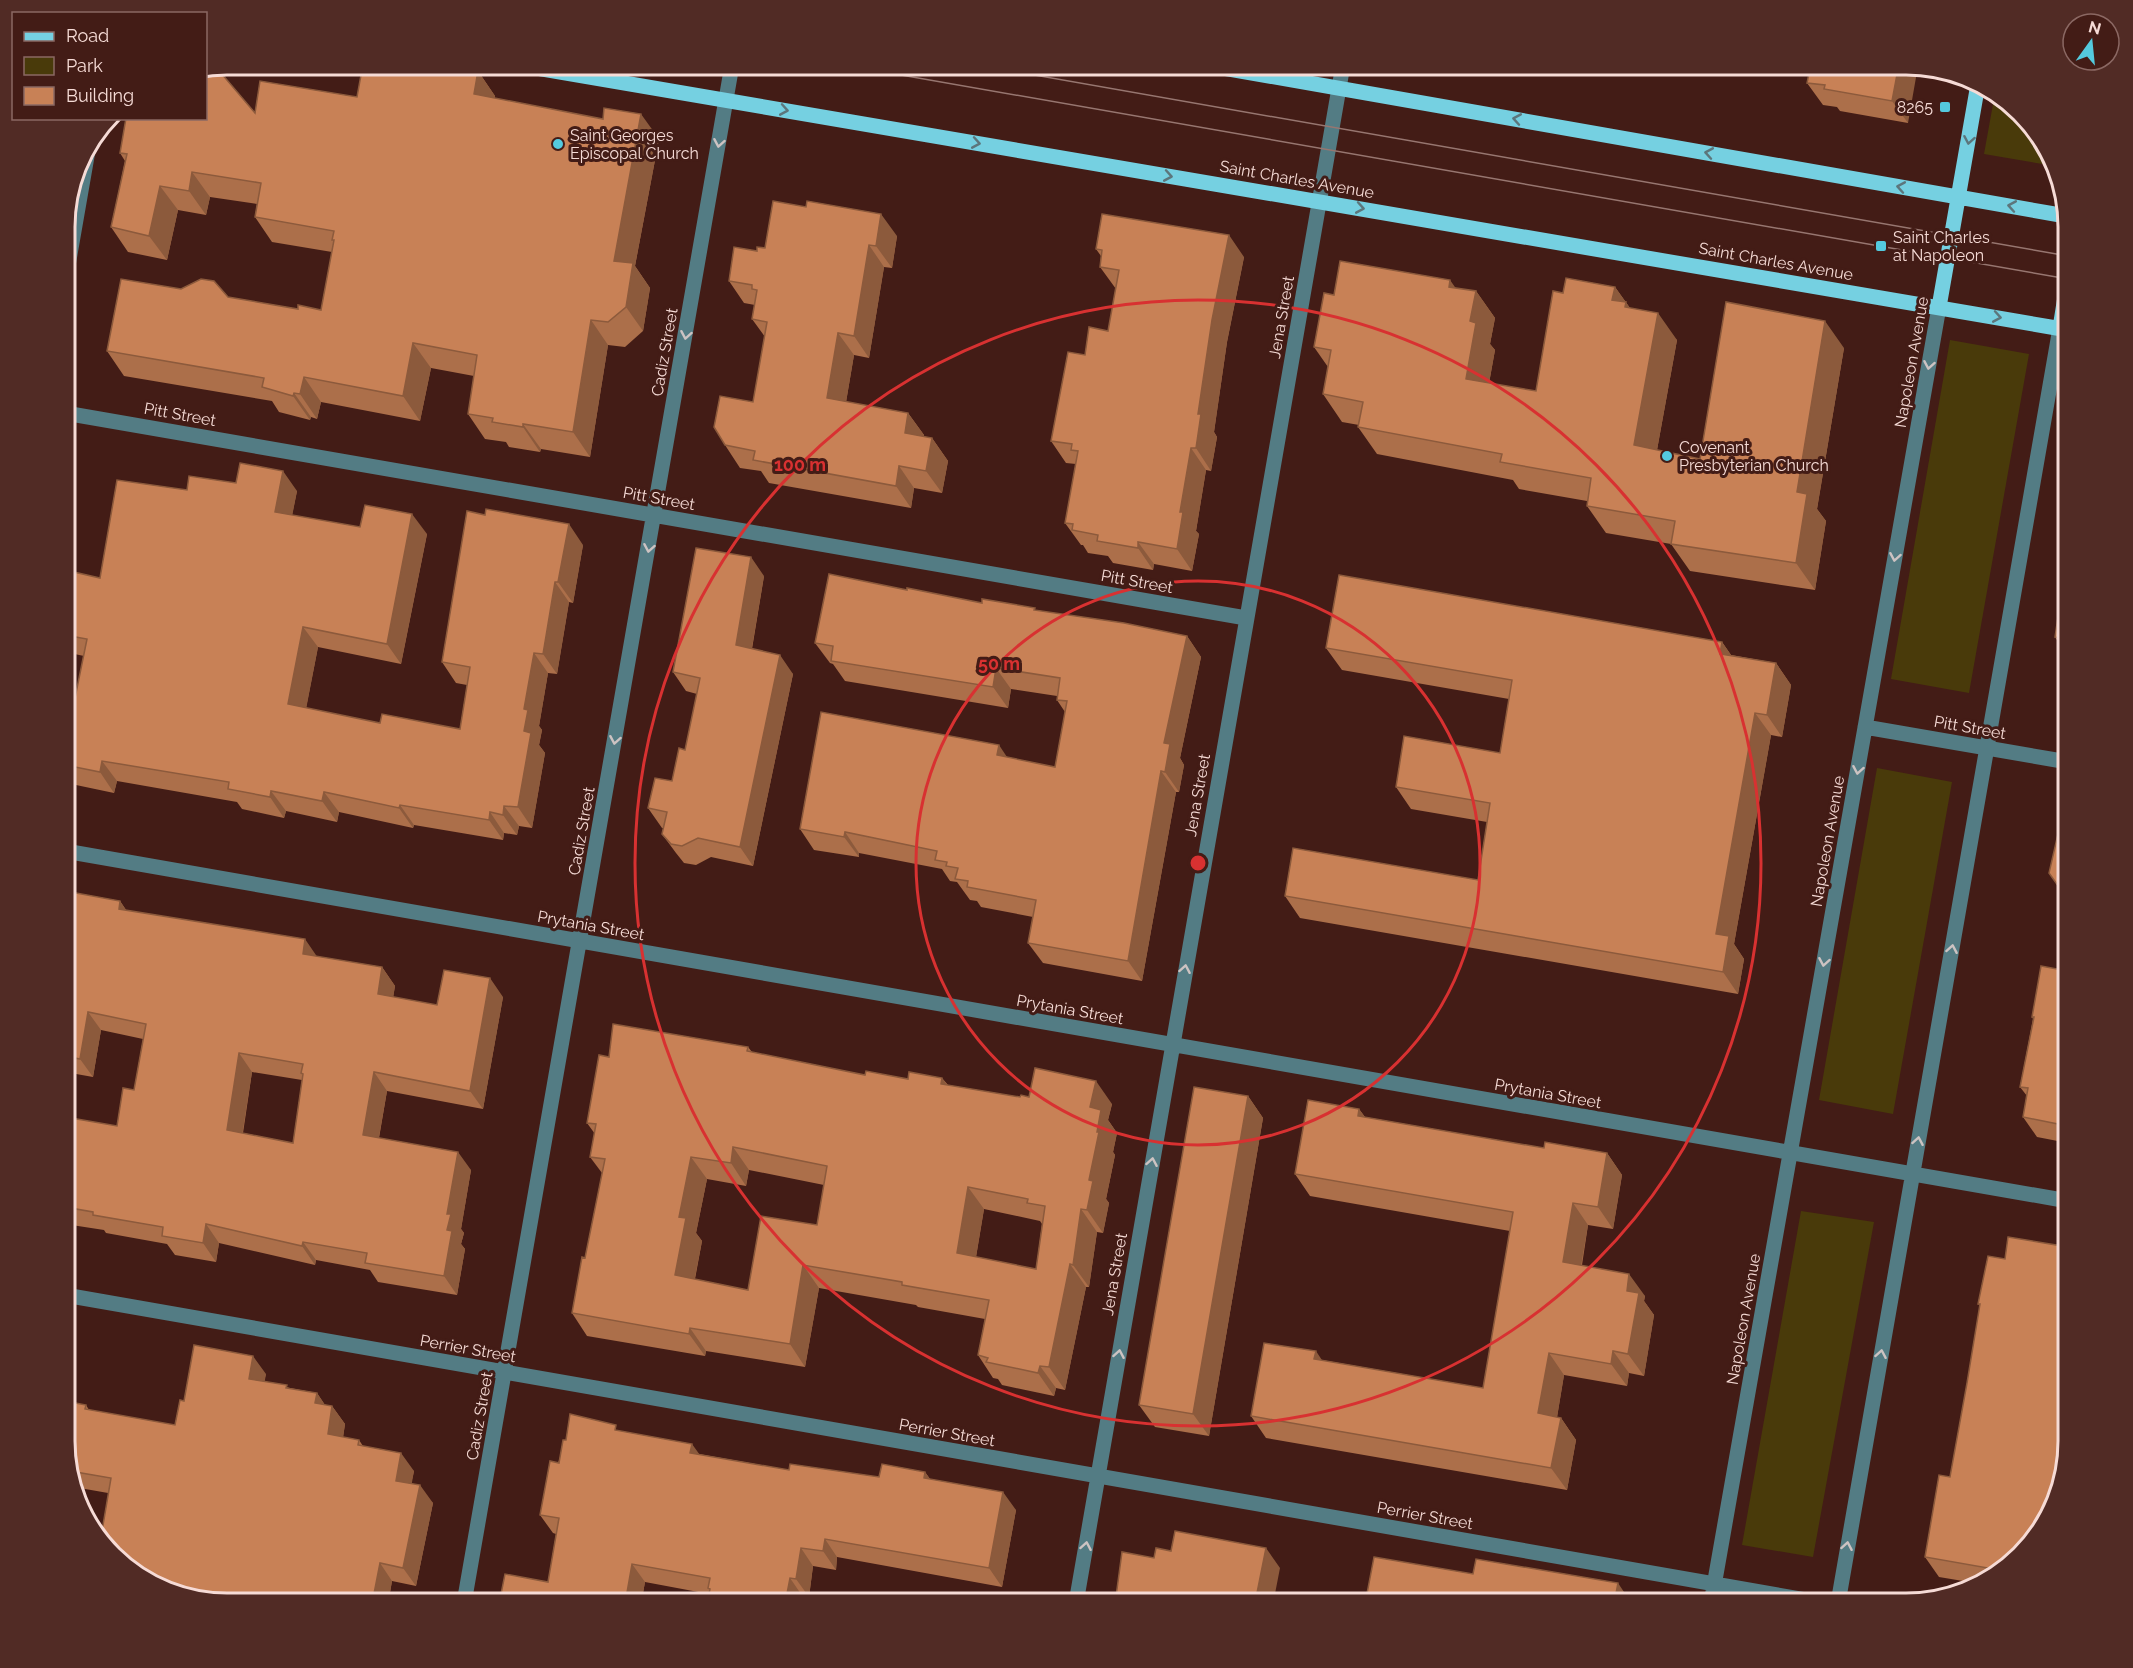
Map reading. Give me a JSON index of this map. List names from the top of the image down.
{
  "streets": {
    "main road": ["Saint Charles Avenue", "Napoleon Avenue"],
    "street": [
      "Jena Street",
      "Cadiz Street",
      "Pitt Street",
      "Prytania Street",
      "Perrier Street"
    ]
  },
  "crossings": [
    ["Saint Charles Avenue", "Jena Street"],
    ["Saint Charles Avenue", "Cadiz Street"],
    ["Saint Charles Avenue", "Napoleon Avenue"],
    ["Jena Street", "Pitt Street"],
    ["Jena Street", "Prytania Street"],
    ["Jena Street", "Perrier Street"],
    ["Cadiz Street", "Pitt Street"],
    ["Cadiz Street", "Prytania Street"],
    ["Cadiz Street", "Perrier Street"],
    ["Napoleon Avenue", "Pitt Street"],
    ["Napoleon Avenue", "Prytania Street"],
    ["Napoleon Avenue", "Perrier Street"]
  ],
  "one_way": ["Jena Street", "Cadiz Street", "Napoleon Avenue"],
  "places": {
    "transit": ["8265", "Saint Charles at Napoleon"],
    "other": ["Saint Georges Episcopal Church", "Covenant Presbyterian Church"]
  },
  "legend": ["Road", "Park", "Building"],
  "north": "top",
  "rings": ["100 m", "50 m"]
}
